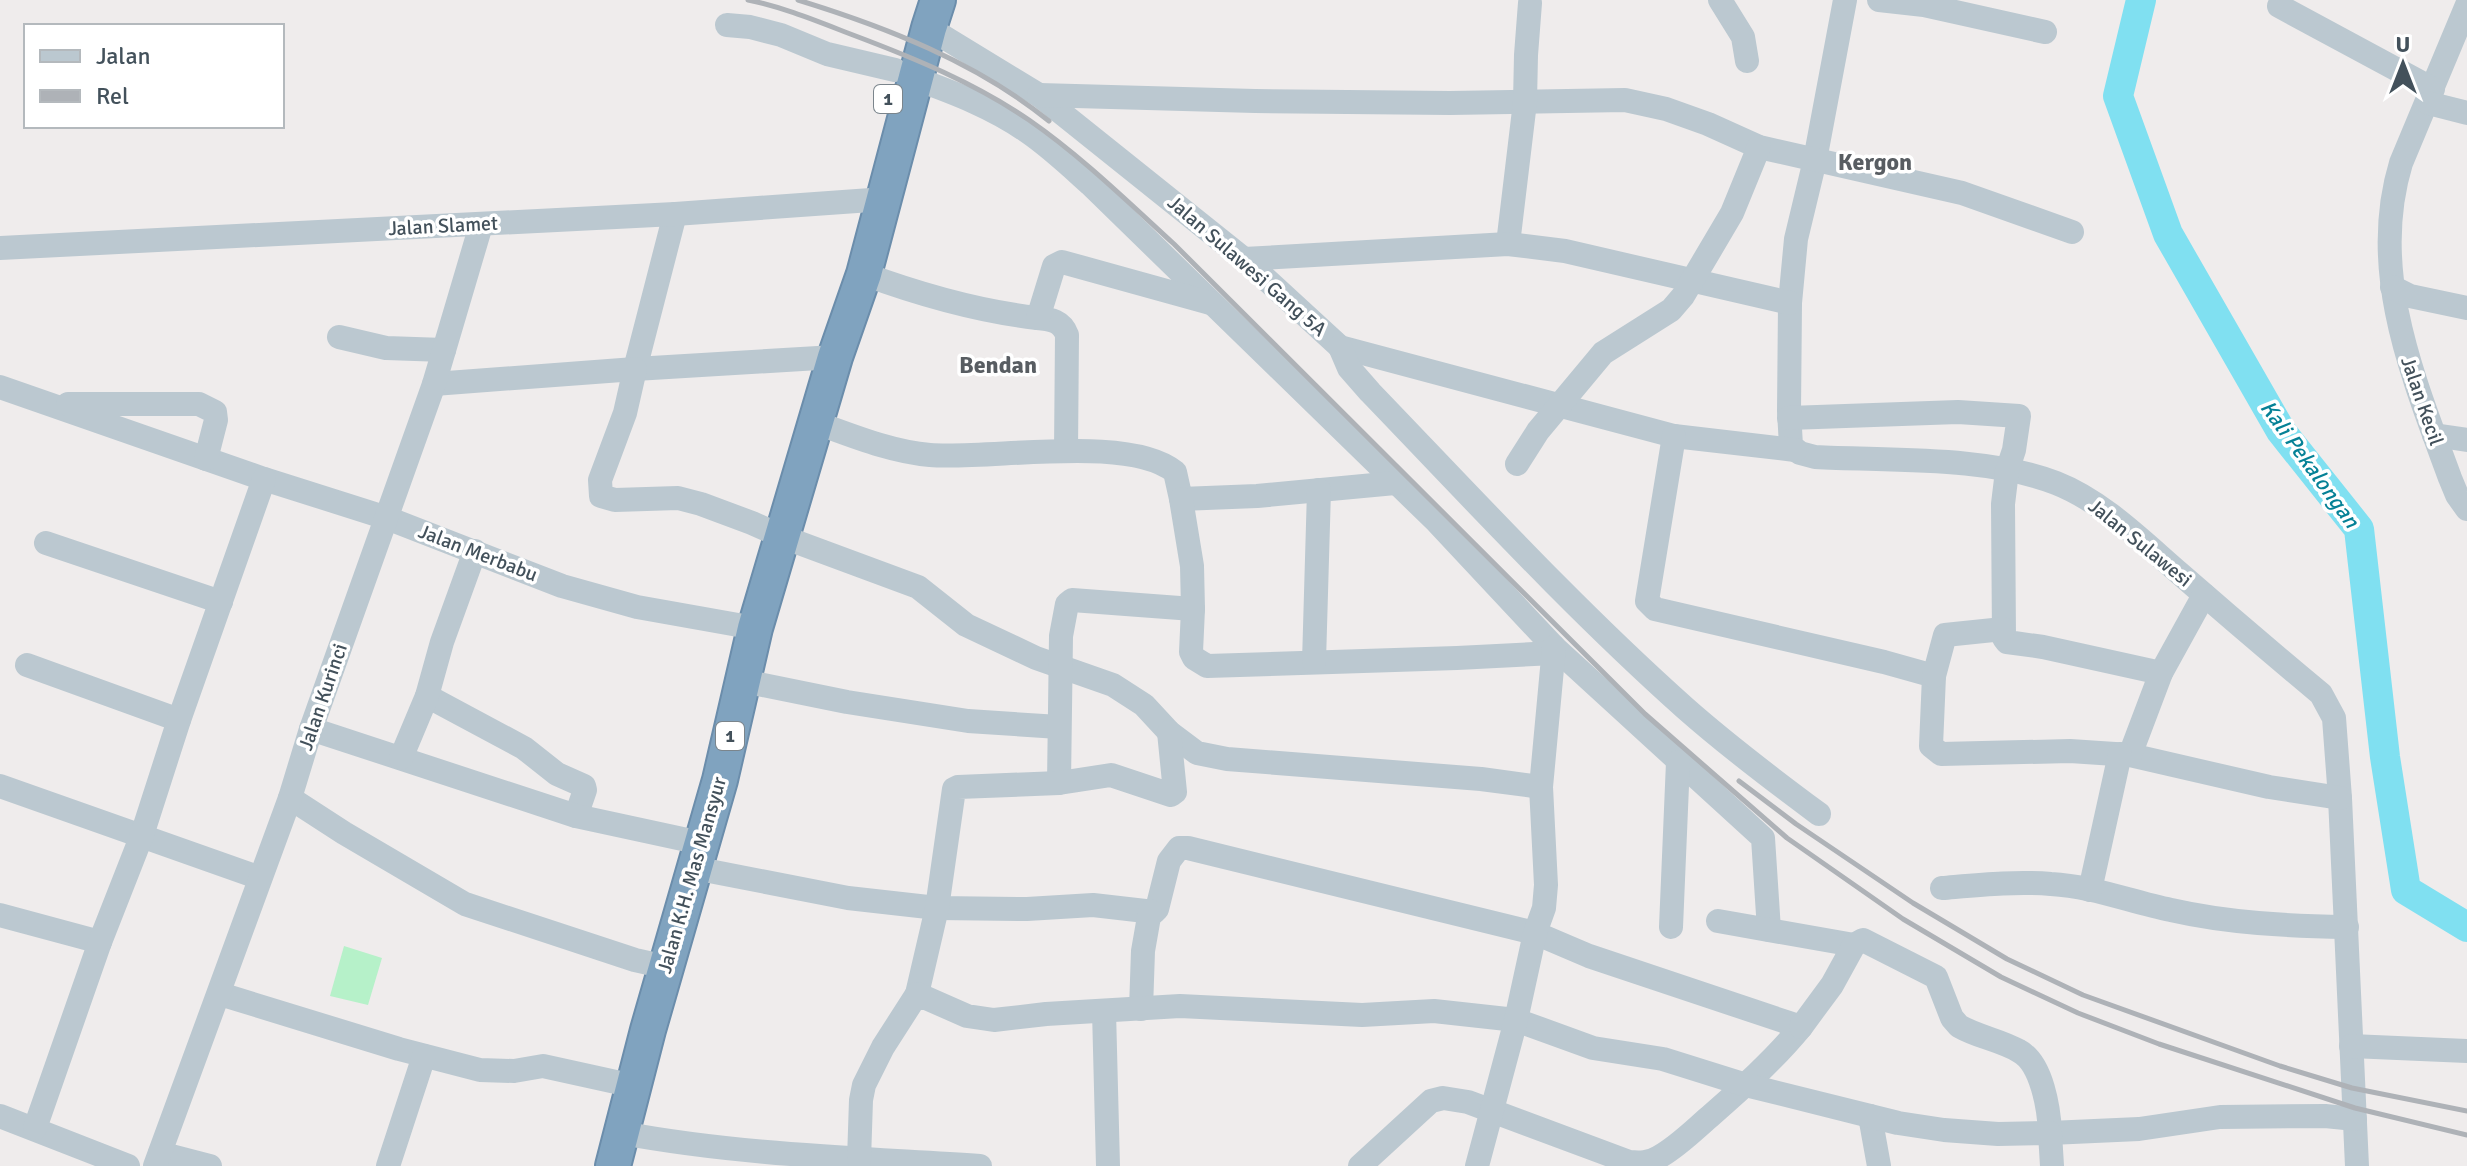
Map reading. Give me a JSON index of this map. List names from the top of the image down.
{
  "streets": {
    "highway": ["1", "Jalan K.H. Mas Mansyur"],
    "street": [
      "Jalan Slamet",
      "Jalan Sulawesi Gang 5A",
      "Jalan Kecil",
      "Jalan Sulawesi",
      "Jalan Merbabu",
      "Jalan Kurinci"
    ]
  },
  "crossings": [
    ["Jalan Slamet", "Jalan Kurinci"],
    ["Jalan Slamet", "Jalan K.H. Mas Mansyur"],
    ["Jalan Sulawesi Gang 5A", "Jalan Sulawesi"],
    ["Jalan Sulawesi Gang 5A", "Jalan K.H. Mas Mansyur"],
    ["Jalan Merbabu", "Jalan Kurinci"],
    ["Jalan Merbabu", "Jalan K.H. Mas Mansyur"]
  ],
  "districts": ["Kergon", "Bendan"],
  "water": ["Kali Pekalongan"],
  "legend": ["Jalan", "Rel"],
  "north": "top"
}
